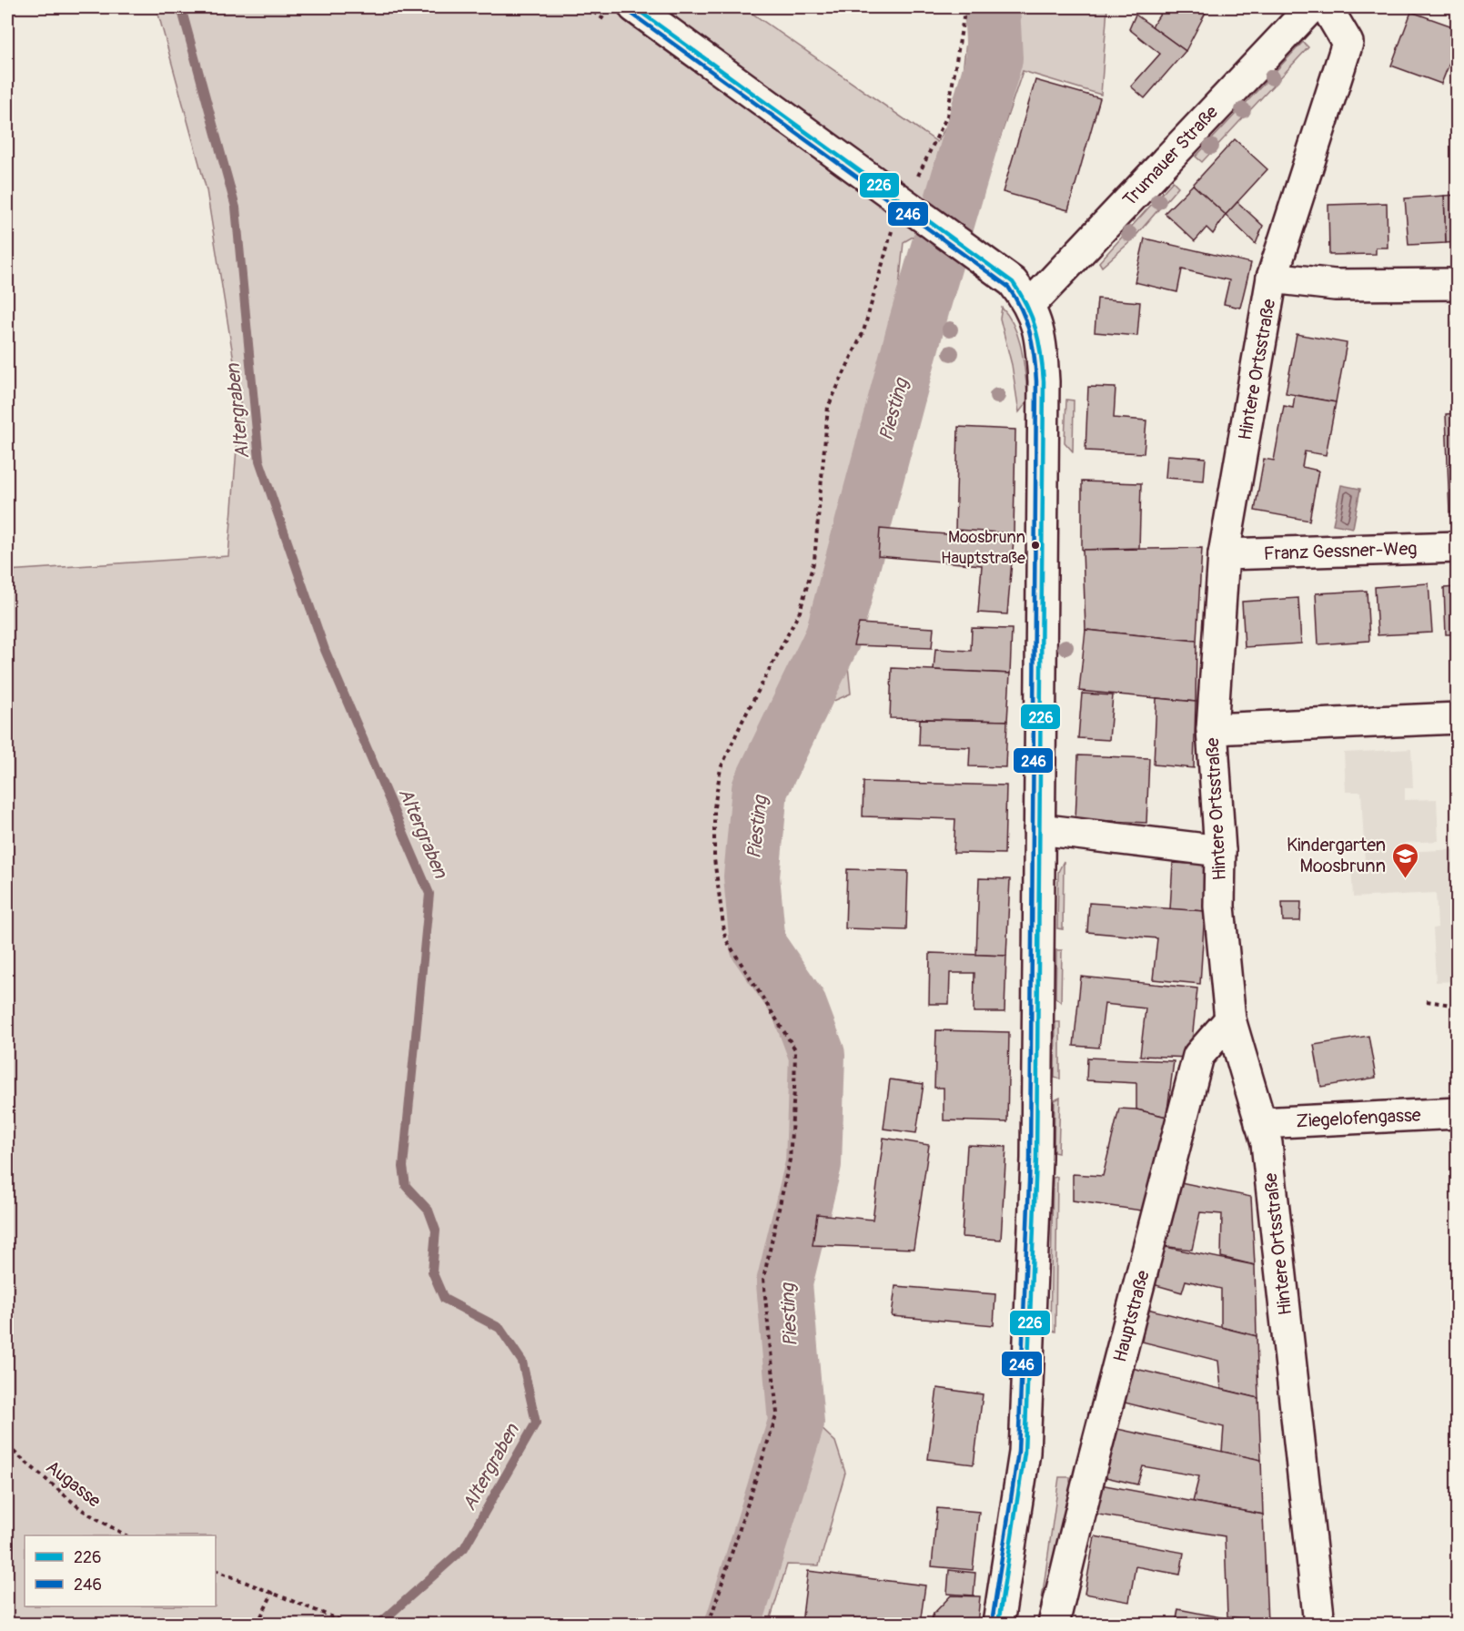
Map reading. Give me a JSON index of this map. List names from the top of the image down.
{
  "streets": {
    "street": [
      "Trumauer Straße",
      "Hintere Ortsstraße",
      "Franz Gessner-Weg",
      "Ziegelofengasse",
      "Hauptstraße"
    ],
    "path": ["Augasse"]
  },
  "crossings": [
    ["Hintere Ortsstraße", "Franz Gessner-Weg"],
    ["Hintere Ortsstraße", "Ziegelofengasse"],
    ["Hintere Ortsstraße", "Hauptstraße"]
  ],
  "water": ["Piesting", "Altergraben"],
  "places": {
    "other": ["Moosbrunn Hauptstraße"],
    "school or university": ["Kindergarten Moosbrunn"]
  },
  "lines": ["transit line 226", "transit line 246"],
  "legend": ["226", "246"]
}
